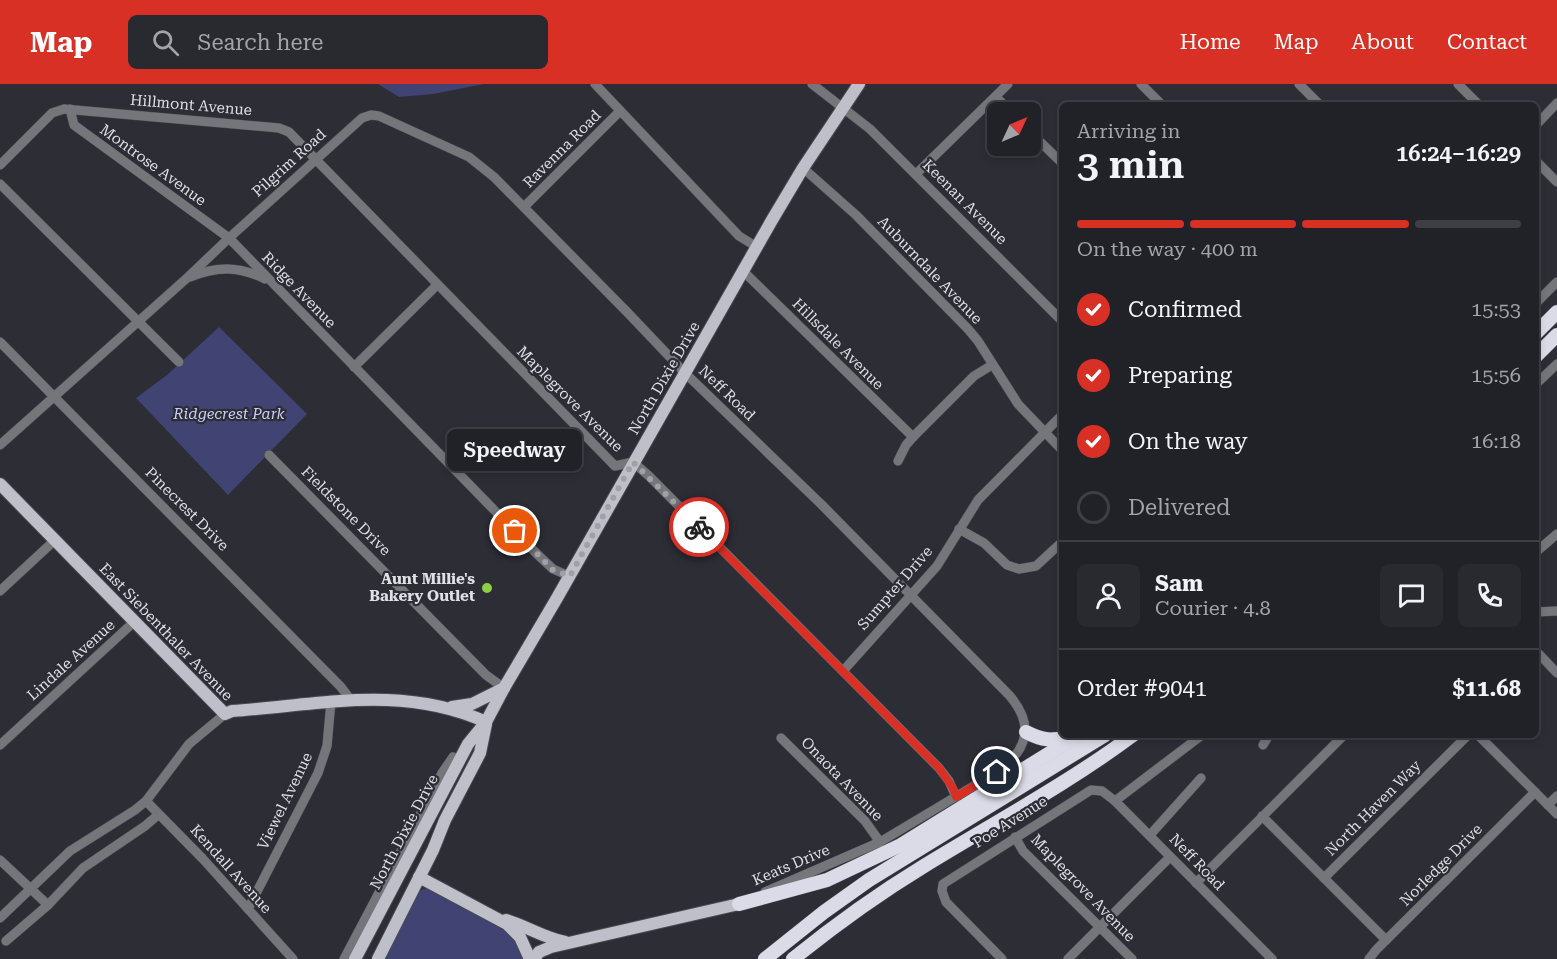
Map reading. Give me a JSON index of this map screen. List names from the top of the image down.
{
  "streets": {
    "main road": ["North Dixie Drive", "East Siebenthaler Avenue", "Keats Drive"],
    "street": [
      "Hillmont Avenue",
      "Ravenna Road",
      "Pilgrim Road",
      "Montrose Avenue",
      "Keenan Avenue",
      "Auburndale Avenue",
      "Ridge Avenue",
      "Hillsdale Avenue",
      "Neff Road",
      "Maplegrove Avenue",
      "Pinecrest Drive",
      "Fieldstone Drive",
      "Sumpter Drive",
      "Lindale Avenue",
      "Onaota Avenue",
      "Viewel Avenue",
      "North Haven Way",
      "Poe Avenue",
      "Norledge Drive",
      "Kendall Avenue"
    ]
  },
  "crossings": [
    ["Hillmont Avenue", "Pilgrim Road"],
    ["Hillmont Avenue", "Montrose Avenue"],
    ["Hillmont Avenue", "Maplegrove Avenue"],
    ["Ravenna Road", "Neff Road"],
    ["Pilgrim Road", "Montrose Avenue"],
    ["Pilgrim Road", "Ridge Avenue"],
    ["Pilgrim Road", "Neff Road"],
    ["Pilgrim Road", "Maplegrove Avenue"],
    ["Montrose Avenue", "Ridge Avenue"],
    ["Keenan Avenue", "North Dixie Drive"],
    ["Auburndale Avenue", "North Dixie Drive"],
    ["Auburndale Avenue", "Sumpter Drive"],
    ["Ridge Avenue", "North Dixie Drive"],
    ["Hillsdale Avenue", "North Dixie Drive"],
    ["North Dixie Drive", "Neff Road"],
    ["North Dixie Drive", "Maplegrove Avenue"],
    ["North Dixie Drive", "Fieldstone Drive"],
    ["North Dixie Drive", "East Siebenthaler Avenue"],
    ["North Dixie Drive", "Keats Drive"],
    ["Neff Road", "Sumpter Drive"],
    ["Neff Road", "Poe Avenue"],
    ["Neff Road", "Keats Drive"],
    ["Maplegrove Avenue", "Sumpter Drive"],
    ["Maplegrove Avenue", "Poe Avenue"],
    ["Maplegrove Avenue", "Keats Drive"],
    ["Pinecrest Drive", "East Siebenthaler Avenue"],
    ["East Siebenthaler Avenue", "Lindale Avenue"],
    ["East Siebenthaler Avenue", "Viewel Avenue"],
    ["Onaota Avenue", "Keats Drive"],
    ["Viewel Avenue", "Kendall Avenue"]
  ],
  "parks": ["Ridgecrest Park"],
  "places": ["Speedway", "Aunt Millie's Bakery Outlet"],
  "north": "top right",
  "page": {
    "header": "Map",
    "search": "Search here",
    "nav": [
      "Home",
      "Map",
      "About",
      "Contact"
    ],
    "heading": ["3 min", "Arriving in", "16:24–16:29"],
    "panel": [
      "Sam",
      "Courier · 4.8",
      "Order #9041",
      "$11.68"
    ],
    "bar": "On the way · 400 m",
    "list": [
      ["Confirmed", "15:53"],
      ["Preparing", "15:56"],
      ["On the way", "16:18"],
      "Delivered"
    ],
    "bubble": "Speedway"
  }
}
